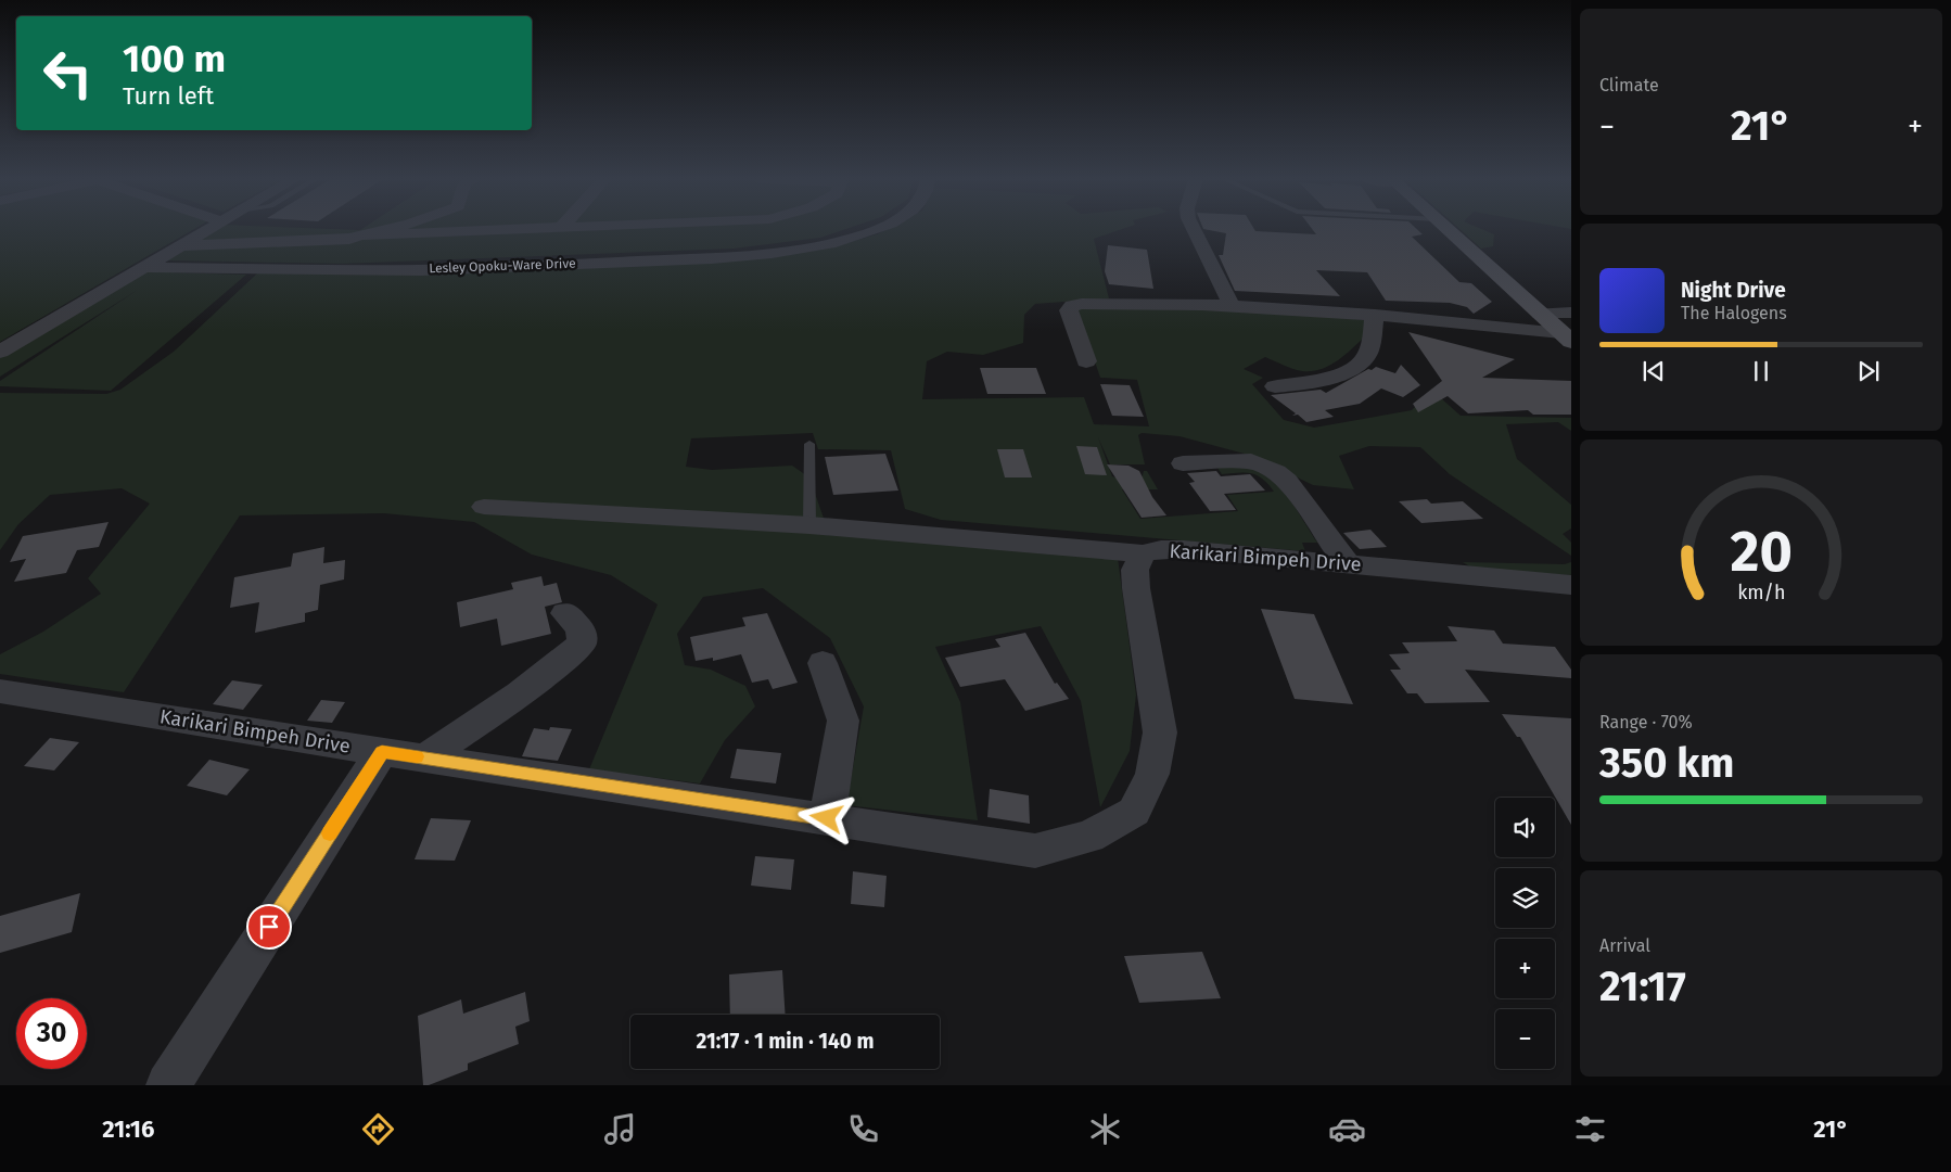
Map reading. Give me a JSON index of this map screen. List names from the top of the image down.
{
  "streets": {
    "street": ["Lesley Opoku-Ware Drive", "Karikari Bimpeh Drive"]
  },
  "page": {
    "tile": [
      "Climate",
      ["Range · 70%", "350 km"],
      ["Arrival", "21:17"]
    ],
    "turn": ["100 m", "Turn left"],
    "heat": ["−", "21°", "+"],
    "song": ["Night Drive", "The Halogens"],
    "map_buttons": ["+", "−"],
    "limit": "30",
    "trip": "21:17 · 1 min · 140 m",
    "tabs": ["21:16", "21°"],
    "gauge": ["20", "km/h"]
  }
}
